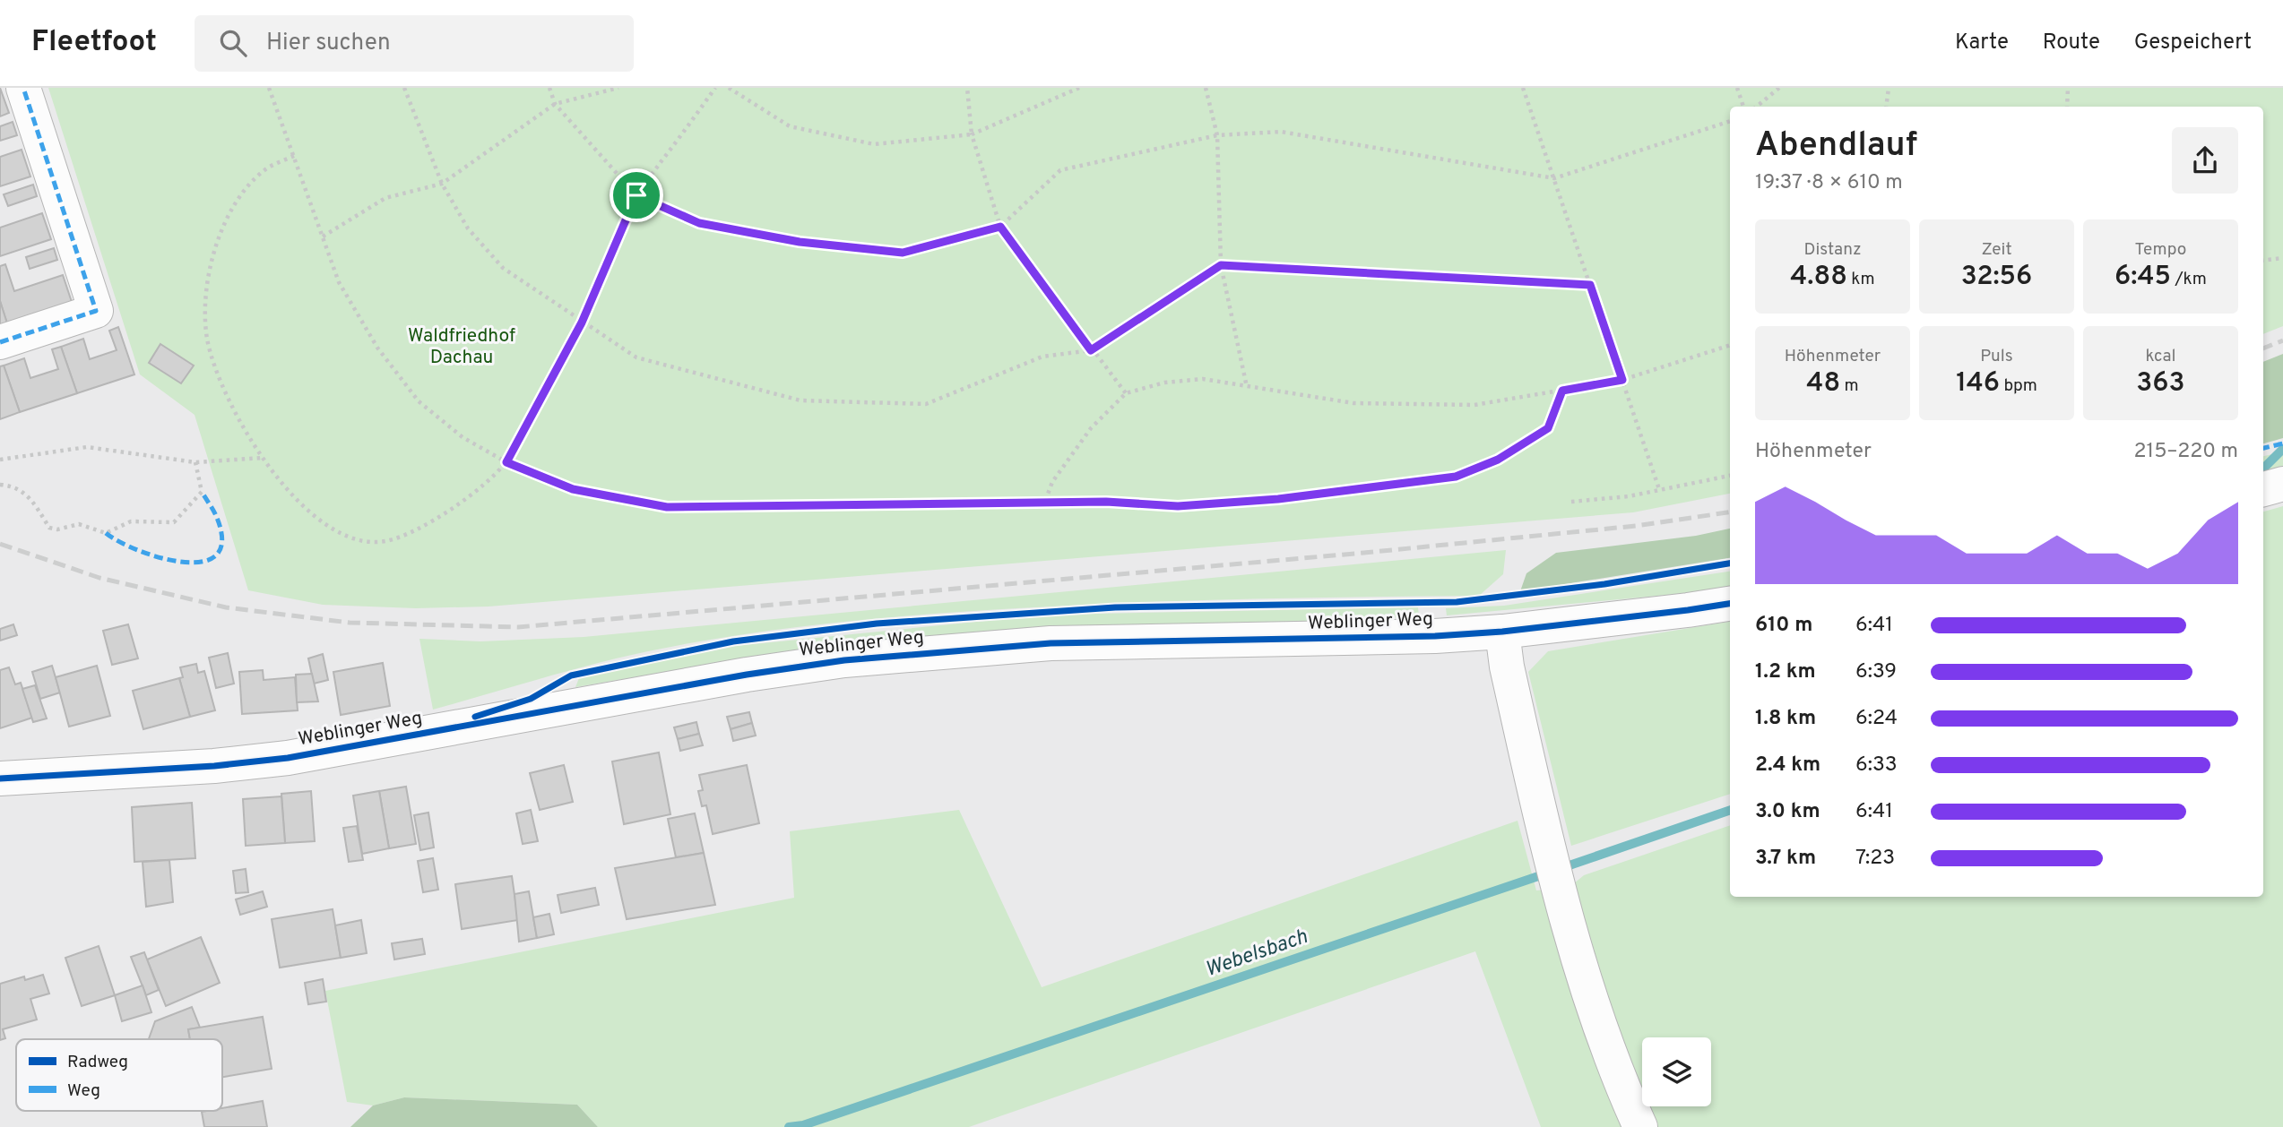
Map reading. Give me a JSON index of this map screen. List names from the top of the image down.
{
  "streets": {
    "street": ["Weblinger Weg"]
  },
  "water": ["Webelsbach"],
  "parks": ["Waldfriedhof Dachau"],
  "legend": ["Radweg", "Weg"],
  "page": {
    "header": "Fleetfoot",
    "search": "Hier suchen",
    "nav": ["Karte", "Route", "Gespeichert"],
    "heading": ["Abendlauf", "19:37 · 8 × 610 m"],
    "stats": [
      ["Distanz", "4.88 km"],
      ["Zeit", "32:56"],
      ["Tempo", "6:45 /km"],
      ["Höhenmeter", "48 m"],
      ["Puls", "146 bpm"],
      ["kcal", "363"]
    ],
    "chart": ["Höhenmeter", "215–220 m"],
    "list": [
      {
        "name": "610 m",
        "note": "6:41"
      },
      {
        "name": "1.2 km",
        "note": "6:39"
      },
      {
        "name": "1.8 km",
        "note": "6:24"
      },
      {
        "name": "2.4 km",
        "note": "6:33"
      },
      {
        "name": "3.0 km",
        "note": "6:41"
      },
      {
        "name": "3.7 km",
        "note": "7:23"
      }
    ]
  }
}
